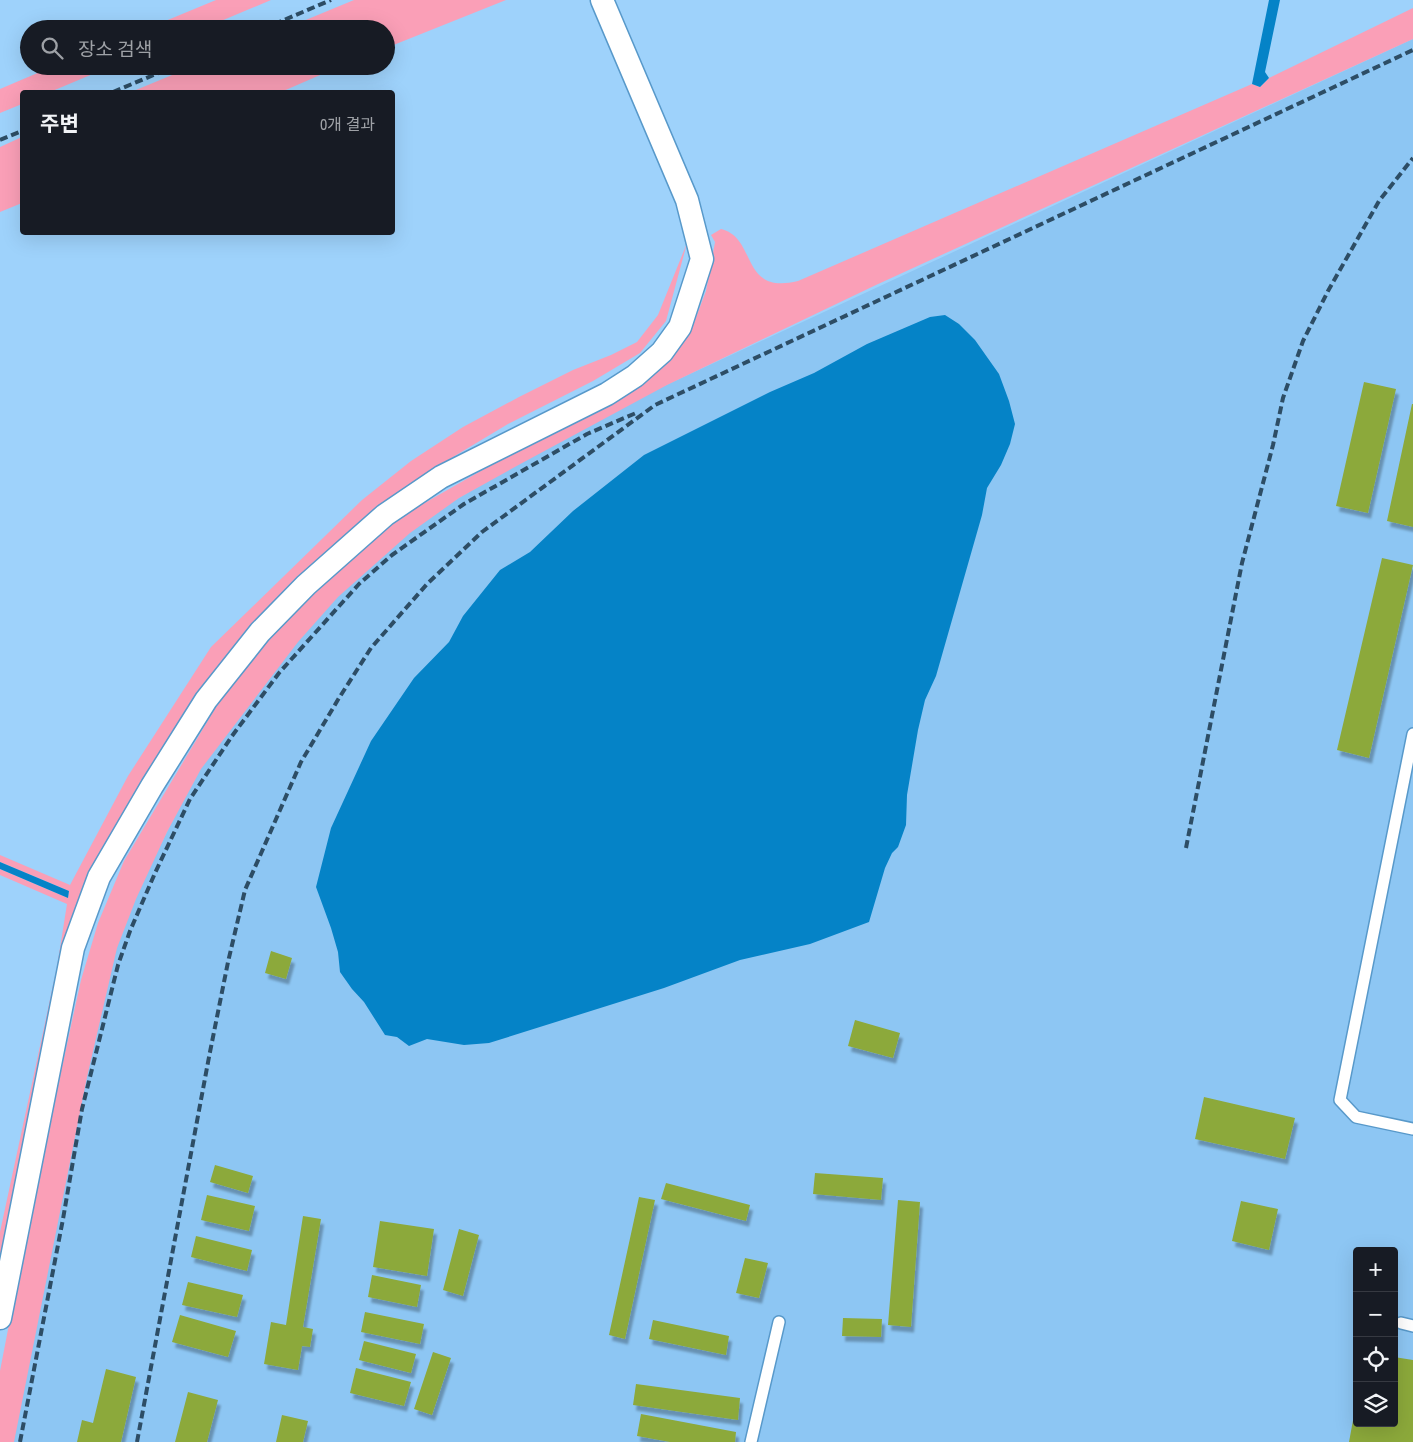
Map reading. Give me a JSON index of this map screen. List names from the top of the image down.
{
  "page": {
    "search": "장소 검색",
    "heading": ["주변", "0개 결과"],
    "map_buttons": ["+", "−"]
  }
}
